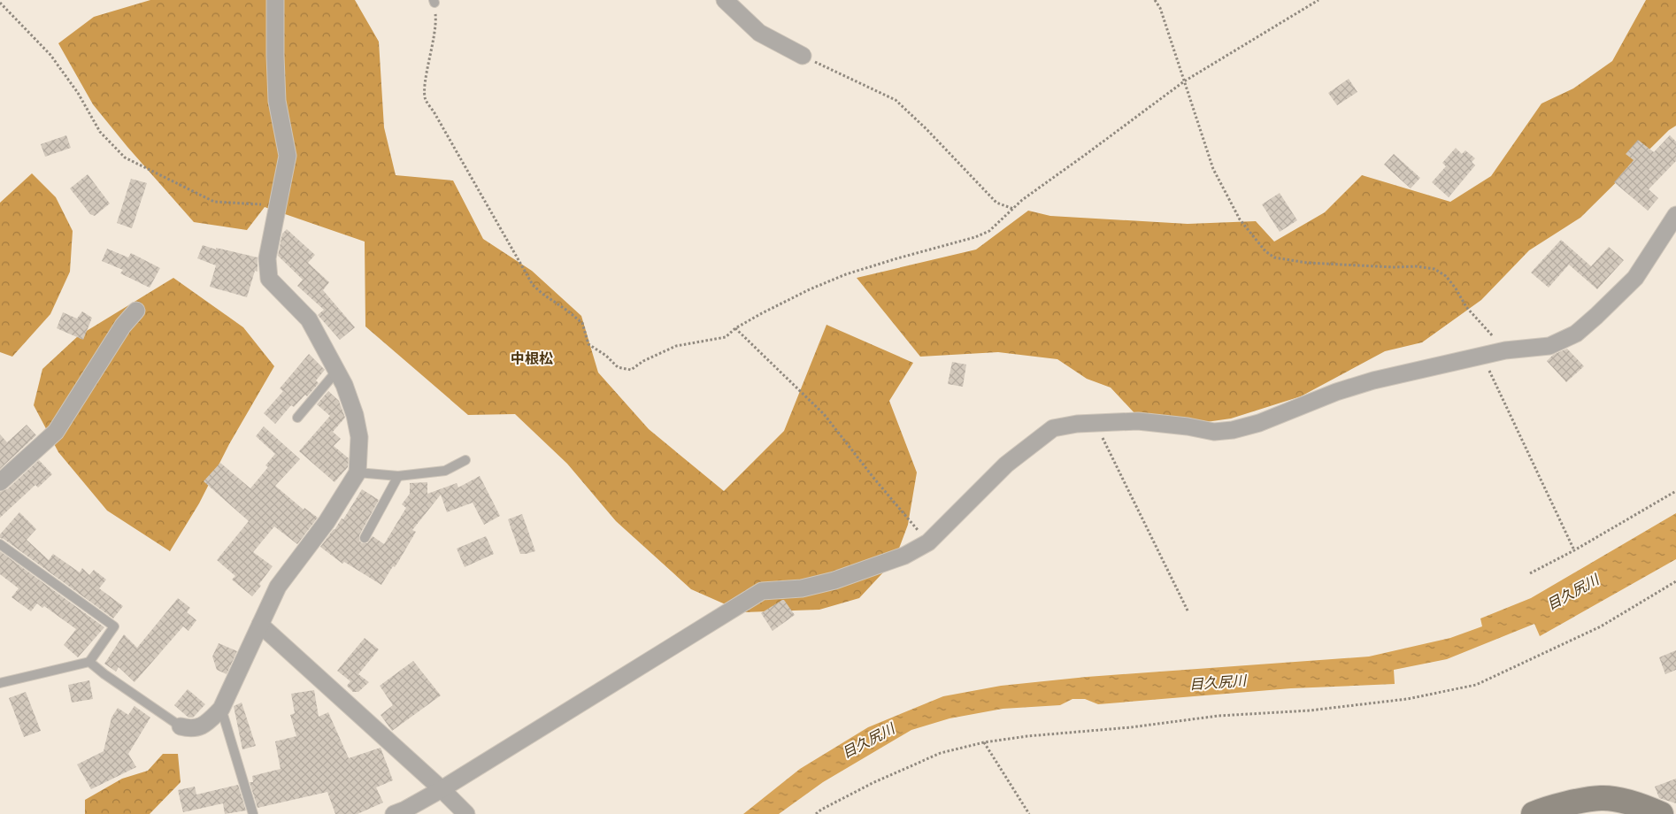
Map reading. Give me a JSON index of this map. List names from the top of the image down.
{
  "districts": ["中根松"],
  "water": ["目久尻川"]
}
